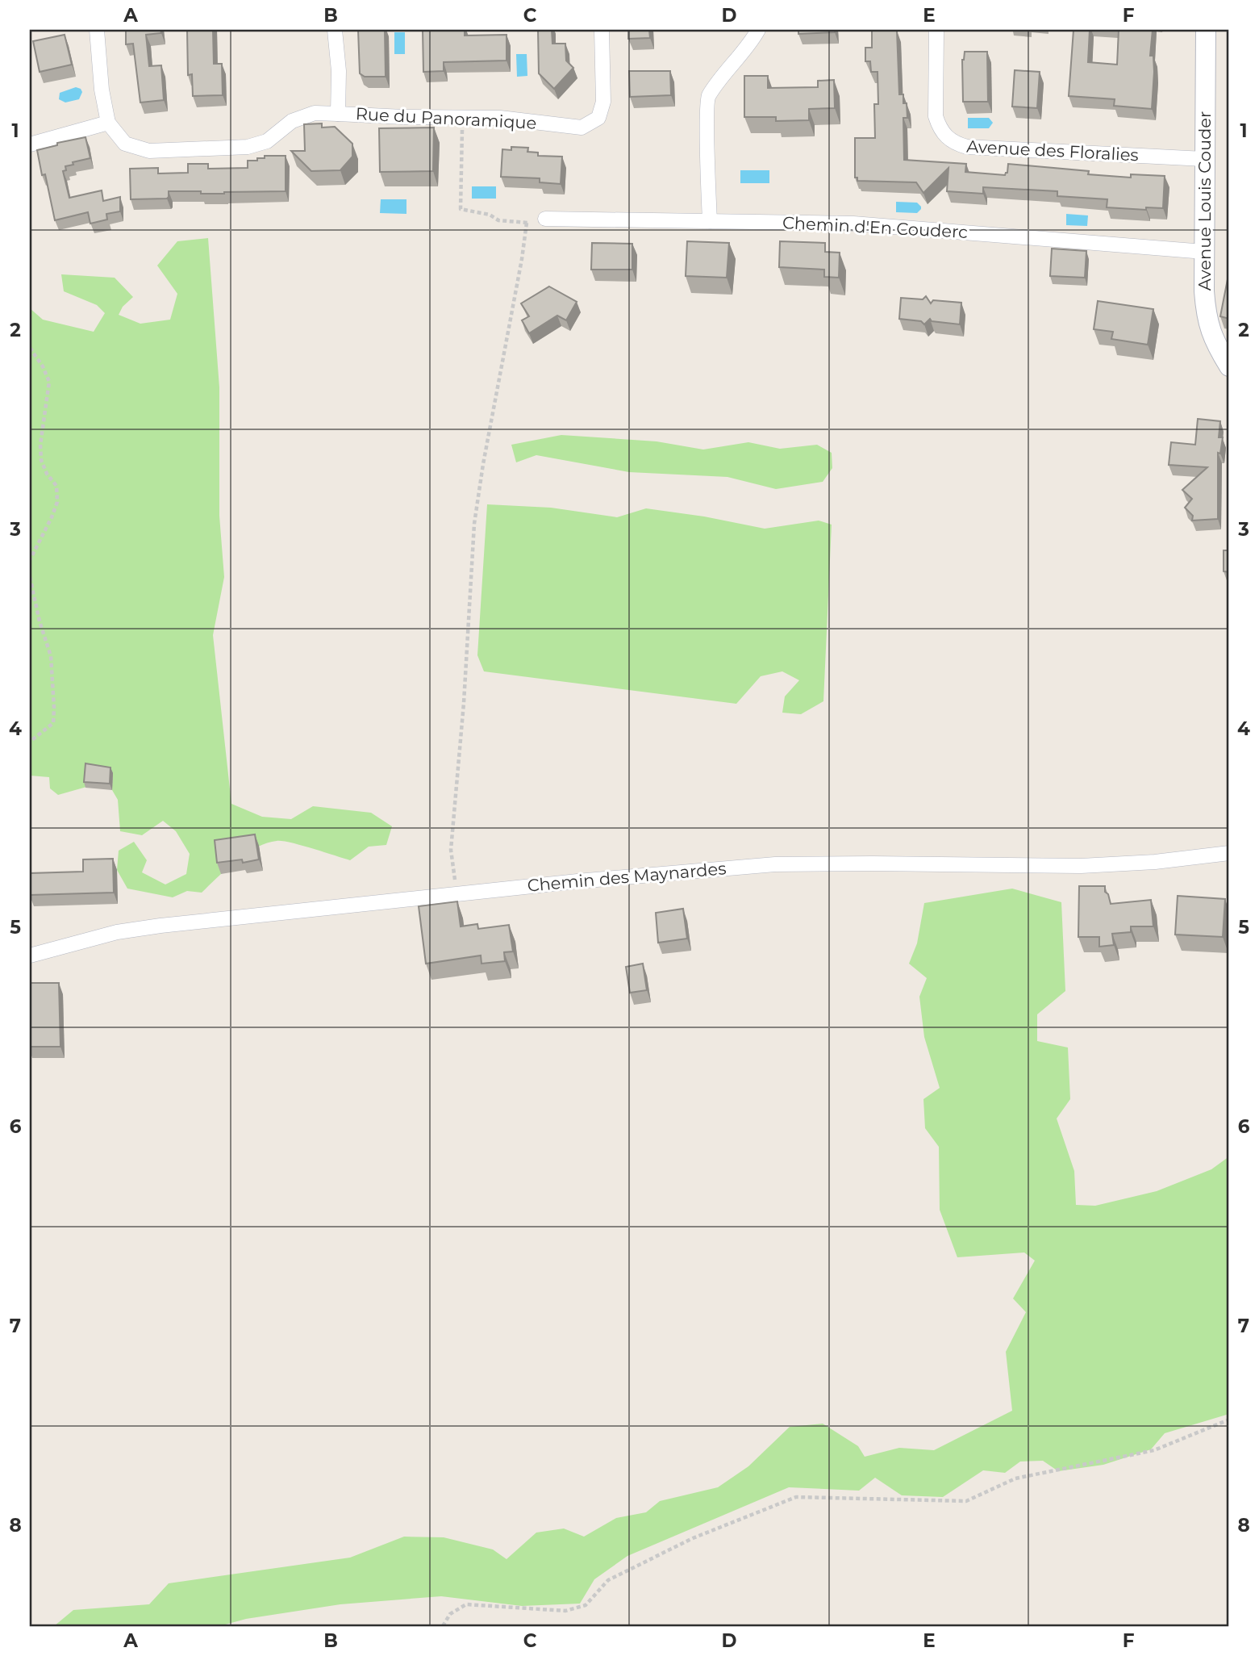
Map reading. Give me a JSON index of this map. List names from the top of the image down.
{
  "streets": {
    "street": [
      "Rue du Panoramique",
      "Avenue des Floralies",
      "Avenue Louis Couder",
      "Chemin d'En Couderc",
      "Chemin des Maynardes"
    ]
  },
  "crossings": [
    ["Avenue des Floralies", "Avenue Louis Couder"],
    ["Avenue Louis Couder", "Chemin d'En Couderc"]
  ],
  "grid": {
    "columns": [
      "A",
      "B",
      "C",
      "D",
      "E",
      "F"
    ],
    "rows": [
      "1",
      "2",
      "3",
      "4",
      "5",
      "6",
      "7",
      "8"
    ]
  }
}
